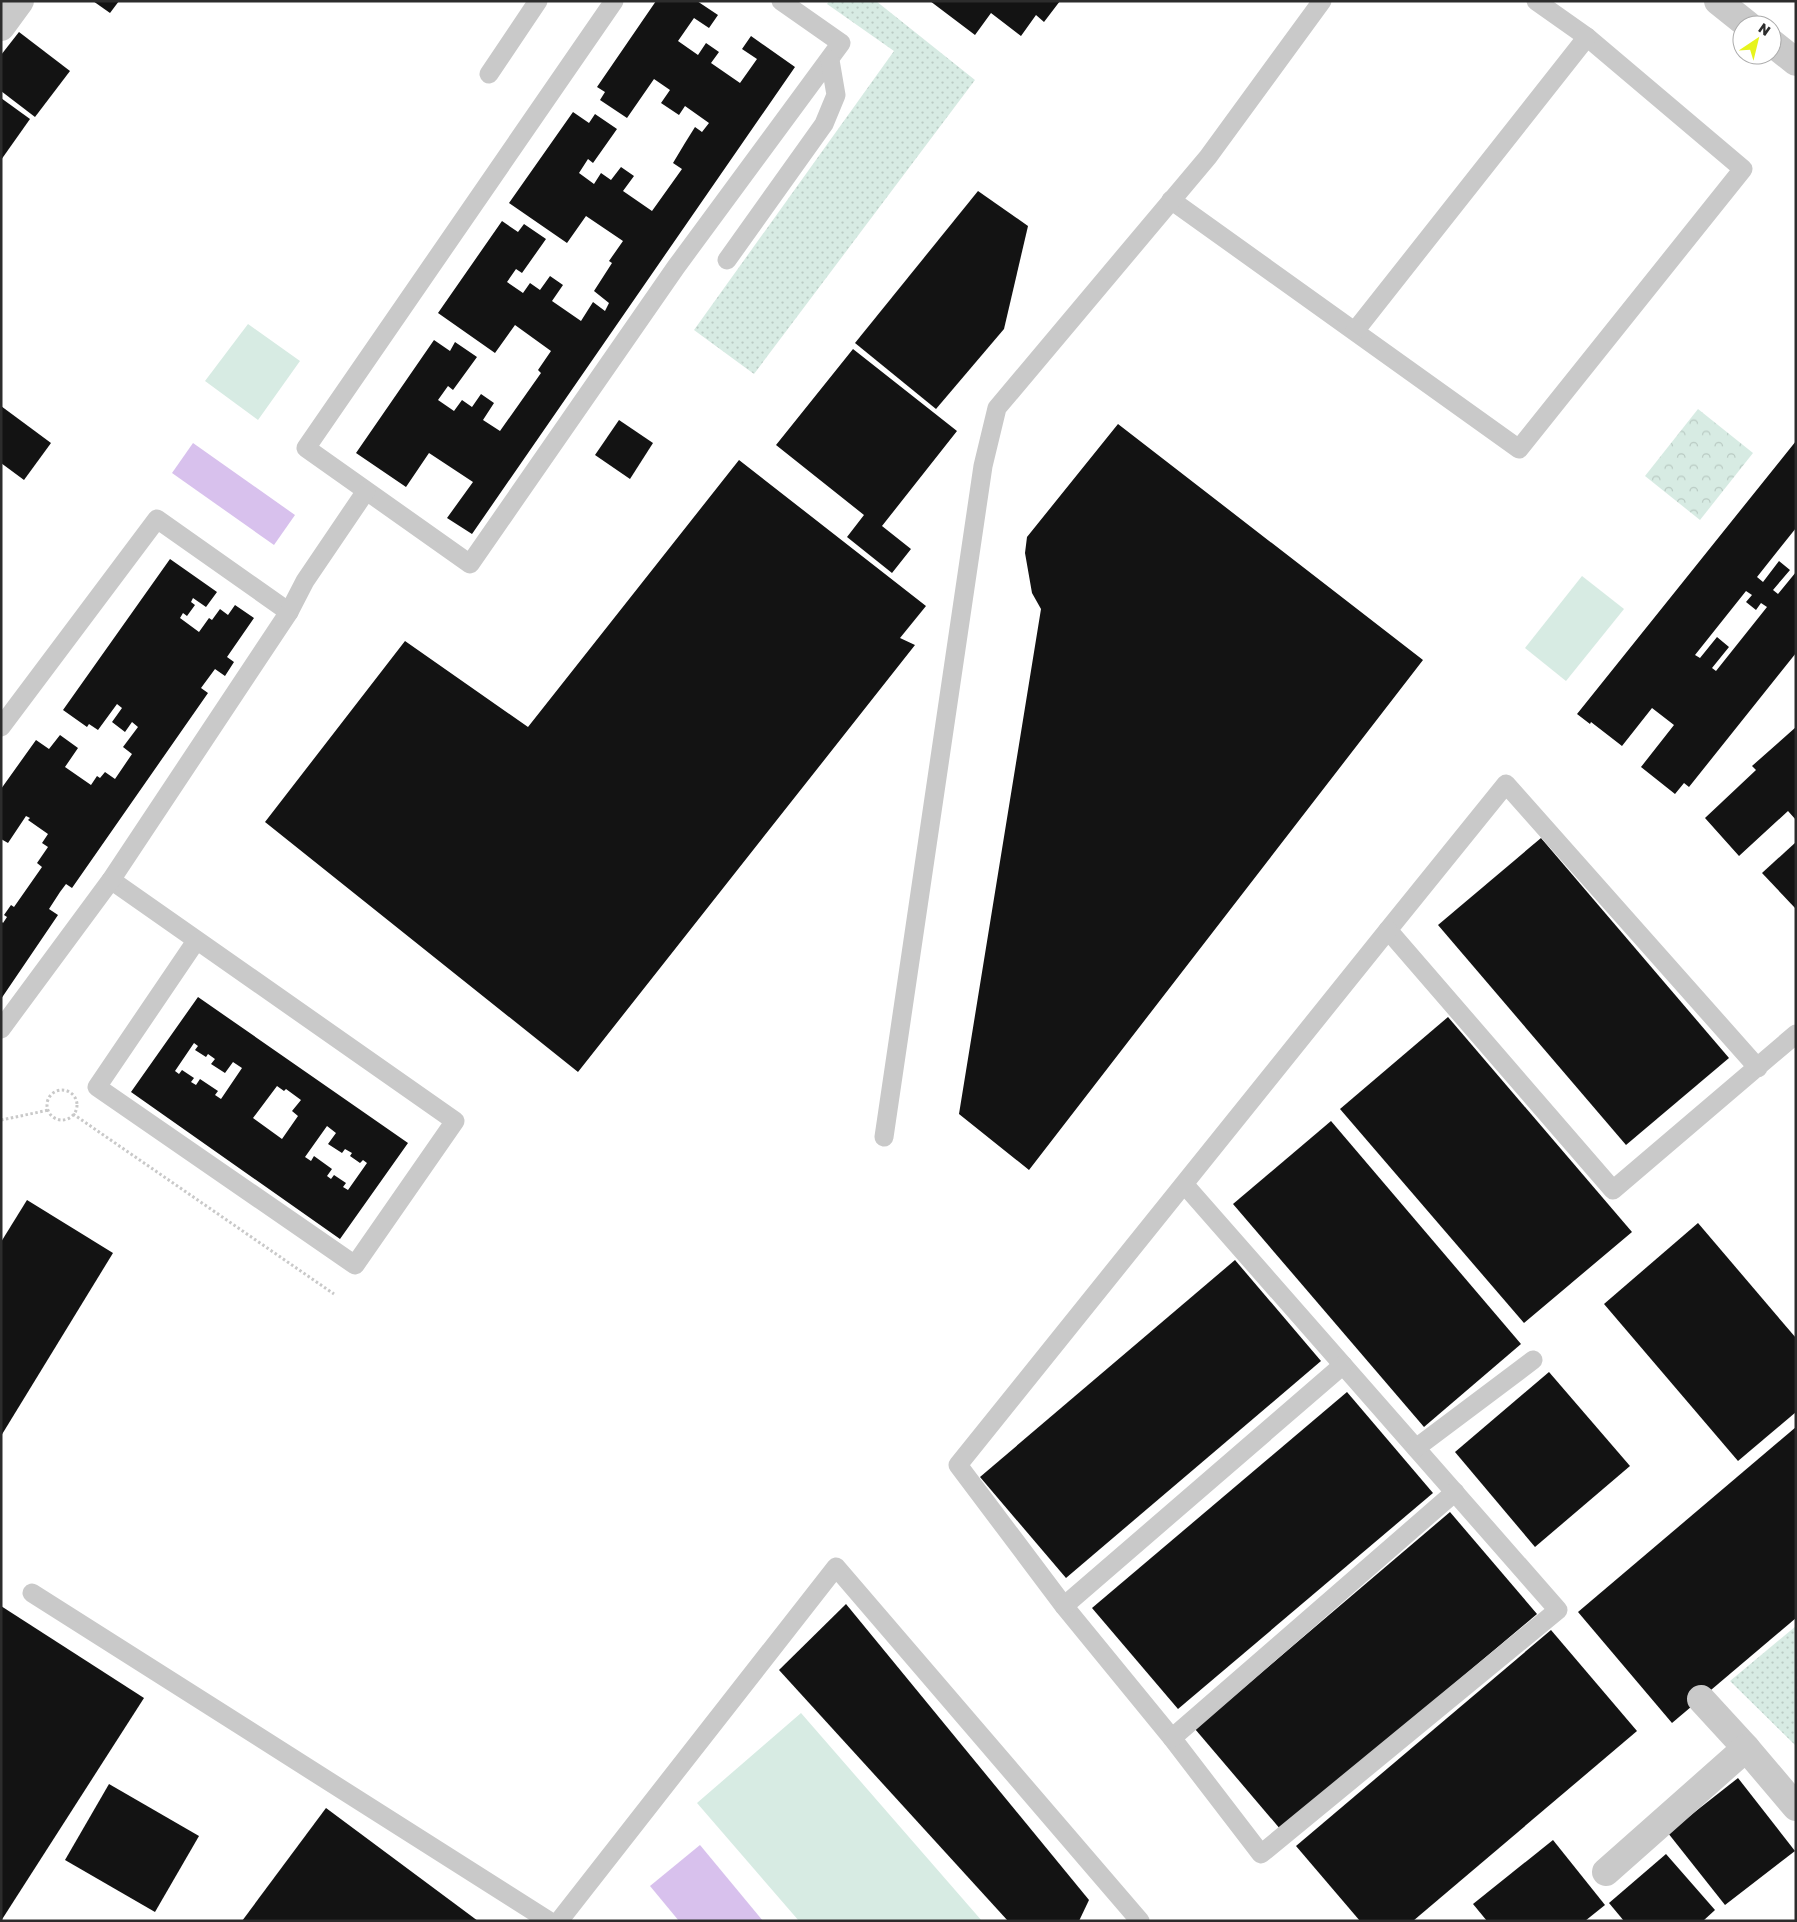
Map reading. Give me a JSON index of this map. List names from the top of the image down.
{
  "north": "top right"
}
